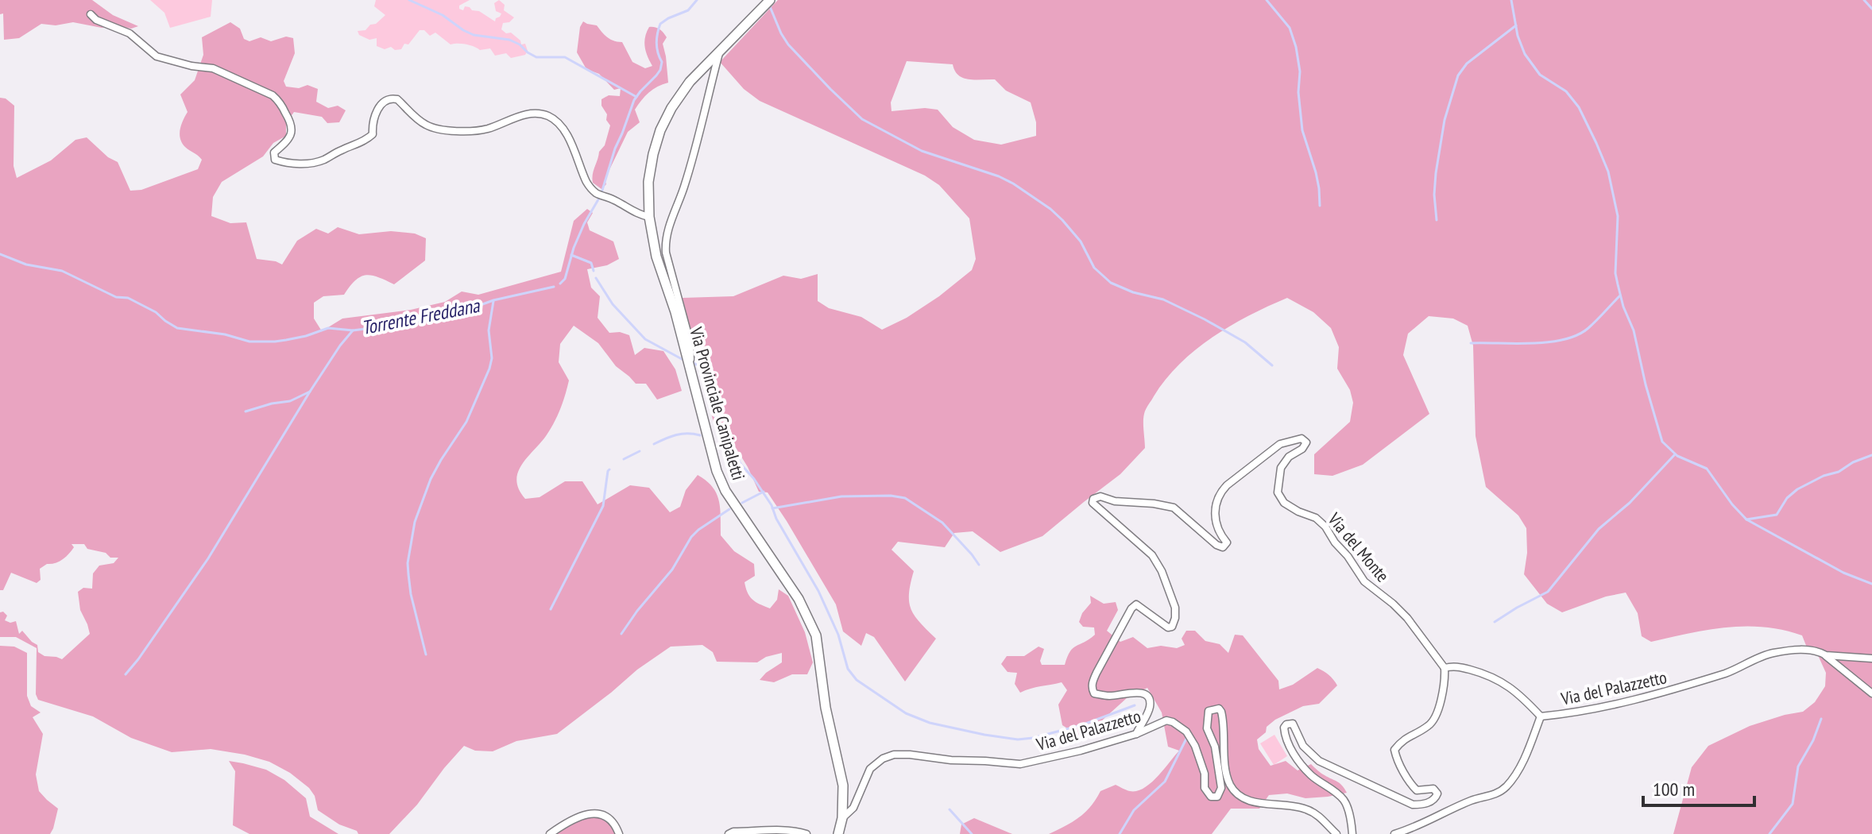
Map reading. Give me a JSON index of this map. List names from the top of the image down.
{
  "streets": {
    "main road": ["Via Provinciale Canipaletti"],
    "street": ["Via del Monte", "Via del Palazzetto"]
  },
  "crossings": [
    ["Via Provinciale Canipaletti", "Via del Palazzetto"],
    ["Via del Monte", "Via del Palazzetto"]
  ],
  "water": ["Torrente Freddana"],
  "scale_bar": "100 m"
}
